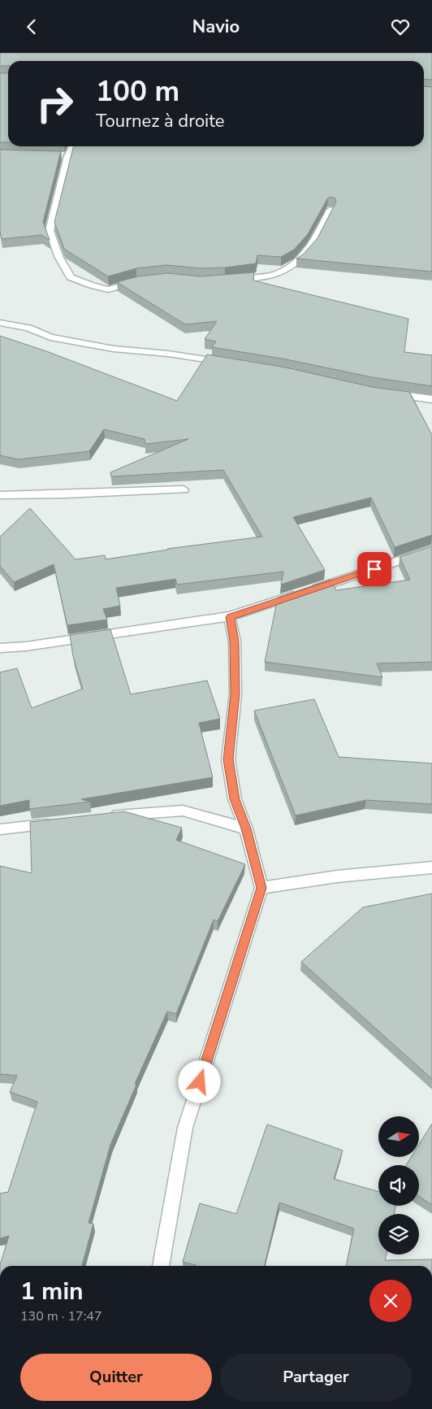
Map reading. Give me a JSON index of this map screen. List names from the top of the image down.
{
  "north": "right",
  "page": {
    "header": "Navio",
    "turn": ["100 m", "Tournez à droite"],
    "heading": ["1 min", "130 m · 17:47"],
    "buttons": ["Quitter", "Partager"]
  }
}
